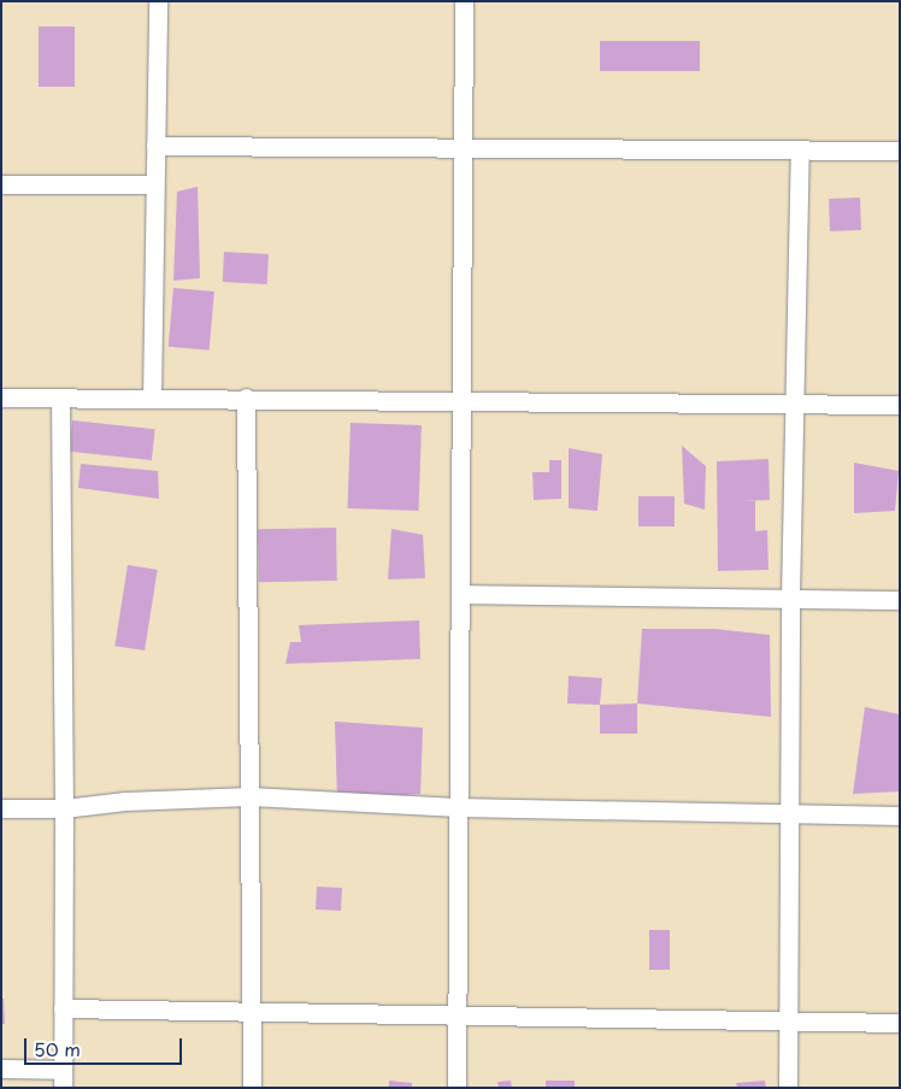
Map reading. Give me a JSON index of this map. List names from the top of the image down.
{
  "scale_bar": "50 m"
}
